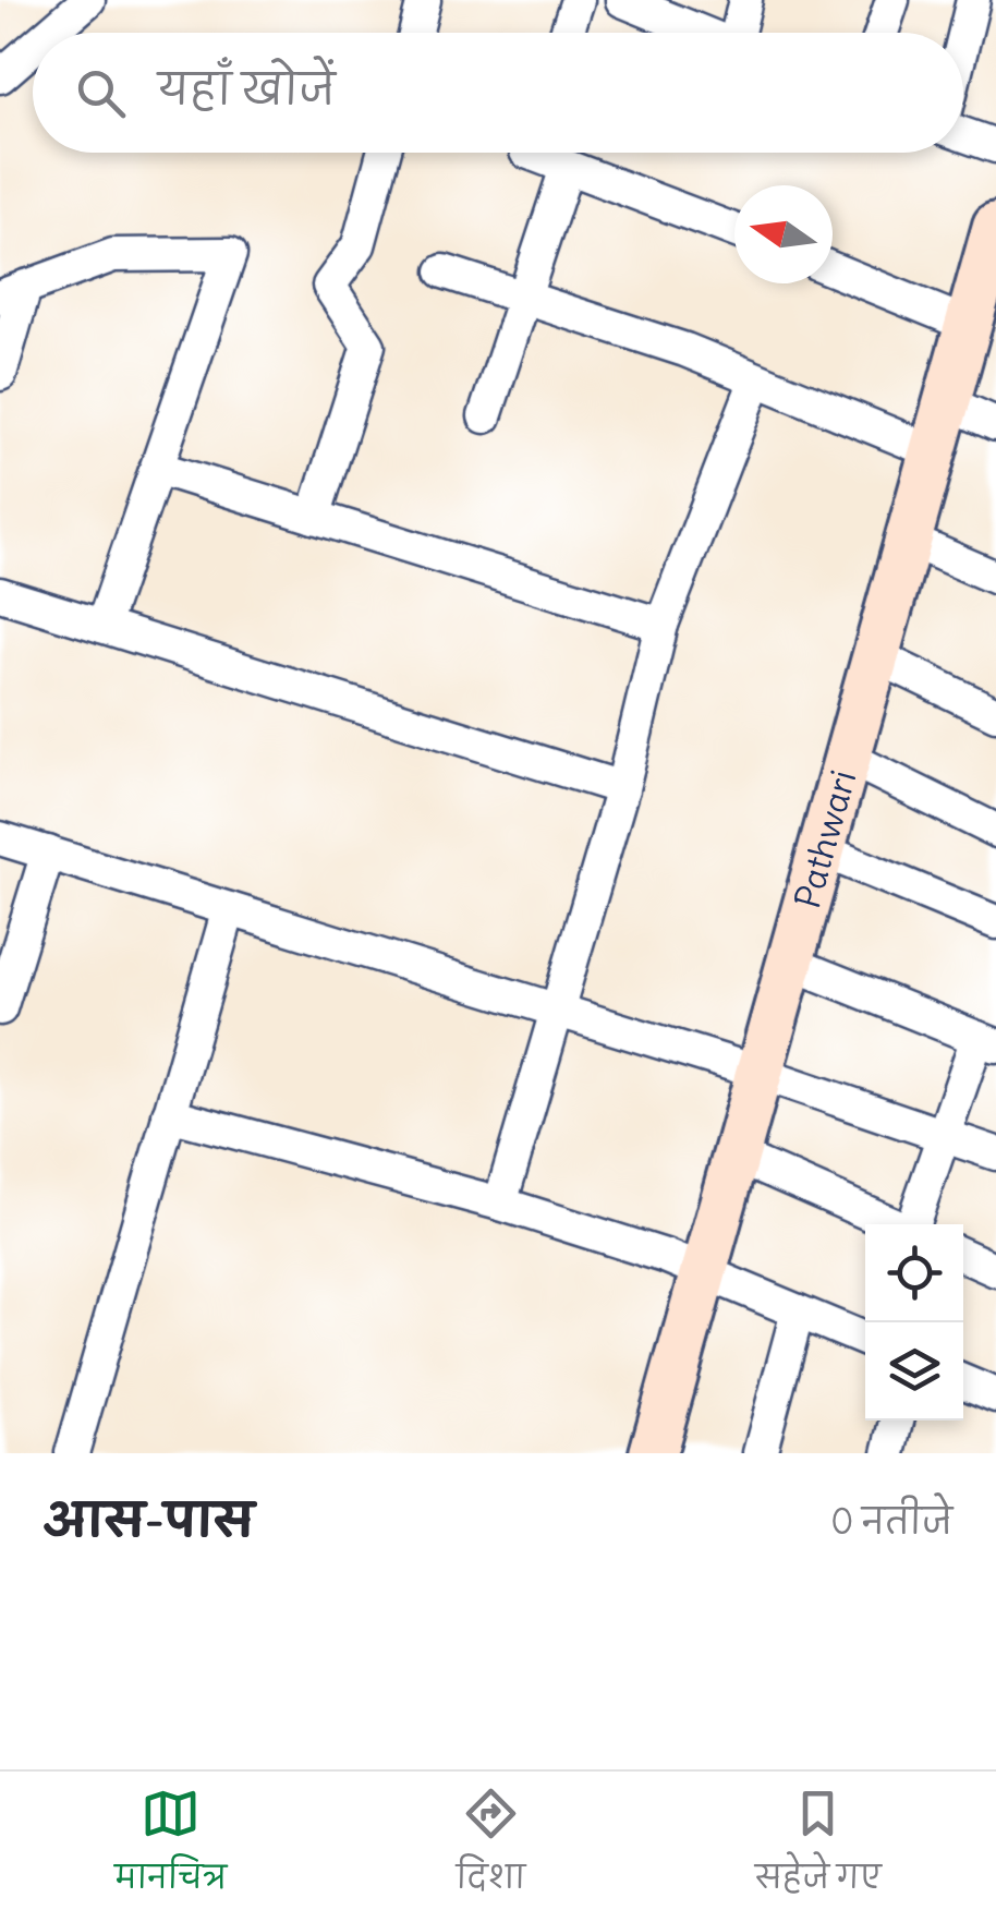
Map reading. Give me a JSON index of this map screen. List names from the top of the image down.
{
  "streets": {
    "street": ["Pathwari"]
  },
  "north": "left",
  "page": {
    "search": "यहाँ खोजें",
    "heading": ["आस-पास", "0 नतीजे"],
    "nav": ["मानचित्र", "दिशा", "सहेजे गए"]
  }
}
